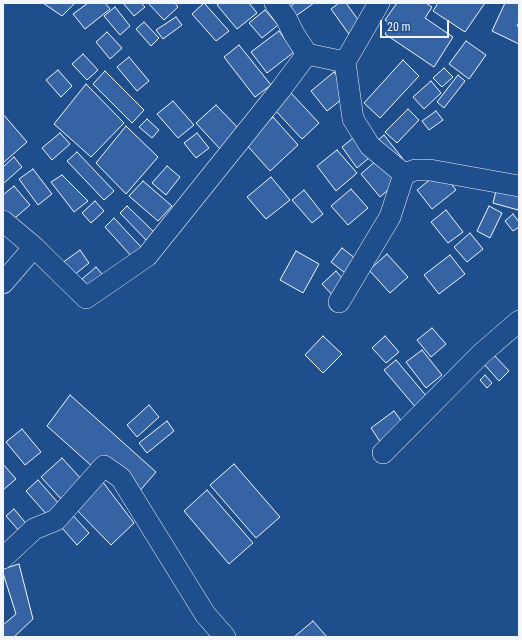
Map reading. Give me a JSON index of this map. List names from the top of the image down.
{
  "scale_bar": "20 m"
}
